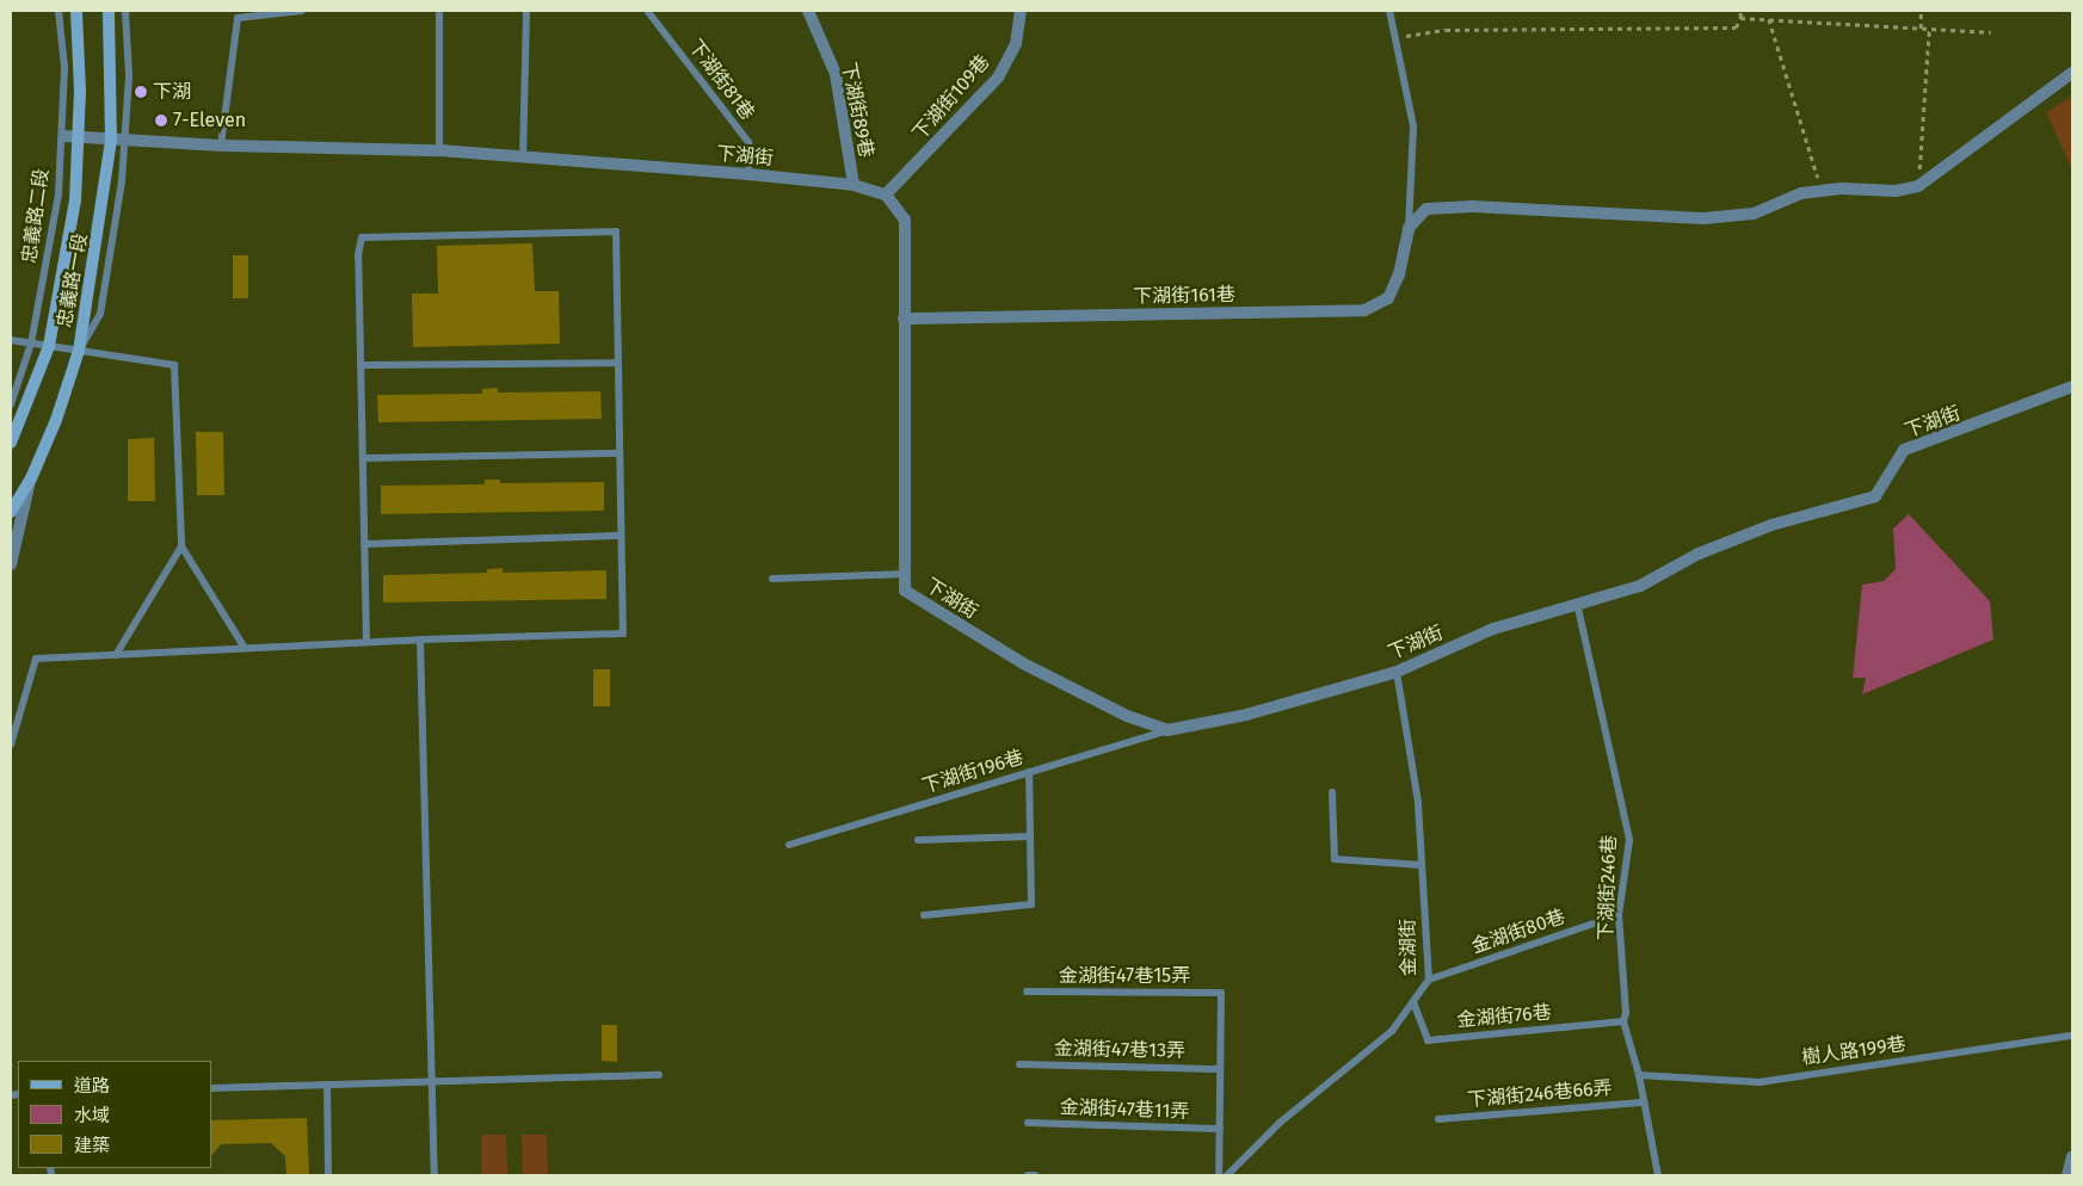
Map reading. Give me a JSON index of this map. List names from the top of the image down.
{
  "streets": {
    "main road": ["忠義路二段", "忠義路一段"],
    "street": [
      "下湖街109巷",
      "下湖街89巷",
      "下湖街",
      "下湖街161巷"
    ],
    "lane": [
      "下湖街81巷",
      "下湖街196巷",
      "下湖街246巷",
      "金湖街80巷",
      "金湖街",
      "金湖街47巷15弄",
      "金湖街76巷",
      "金湖街47巷13弄",
      "樹人路199巷",
      "下湖街246巷66弄",
      "金湖街47巷11弄"
    ]
  },
  "crossings": [
    ["下湖街81巷", "下湖街"],
    ["下湖街109巷", "下湖街"],
    ["下湖街89巷", "下湖街"],
    ["下湖街", "忠義路二段"],
    ["下湖街", "忠義路一段"],
    ["下湖街", "下湖街161巷"],
    ["下湖街", "下湖街196巷"],
    ["下湖街", "下湖街246巷"],
    ["下湖街", "金湖街"],
    ["忠義路二段", "忠義路一段"],
    ["下湖街246巷", "金湖街80巷"],
    ["下湖街246巷", "金湖街76巷"],
    ["下湖街246巷", "樹人路199巷"],
    ["下湖街246巷", "下湖街246巷66弄"],
    ["金湖街80巷", "金湖街"],
    ["金湖街", "金湖街76巷"],
    ["金湖街47巷15弄", "金湖街47巷13弄"]
  ],
  "places": ["下湖", "7-Eleven"],
  "legend": ["道路", "水域", "建築"]
}
